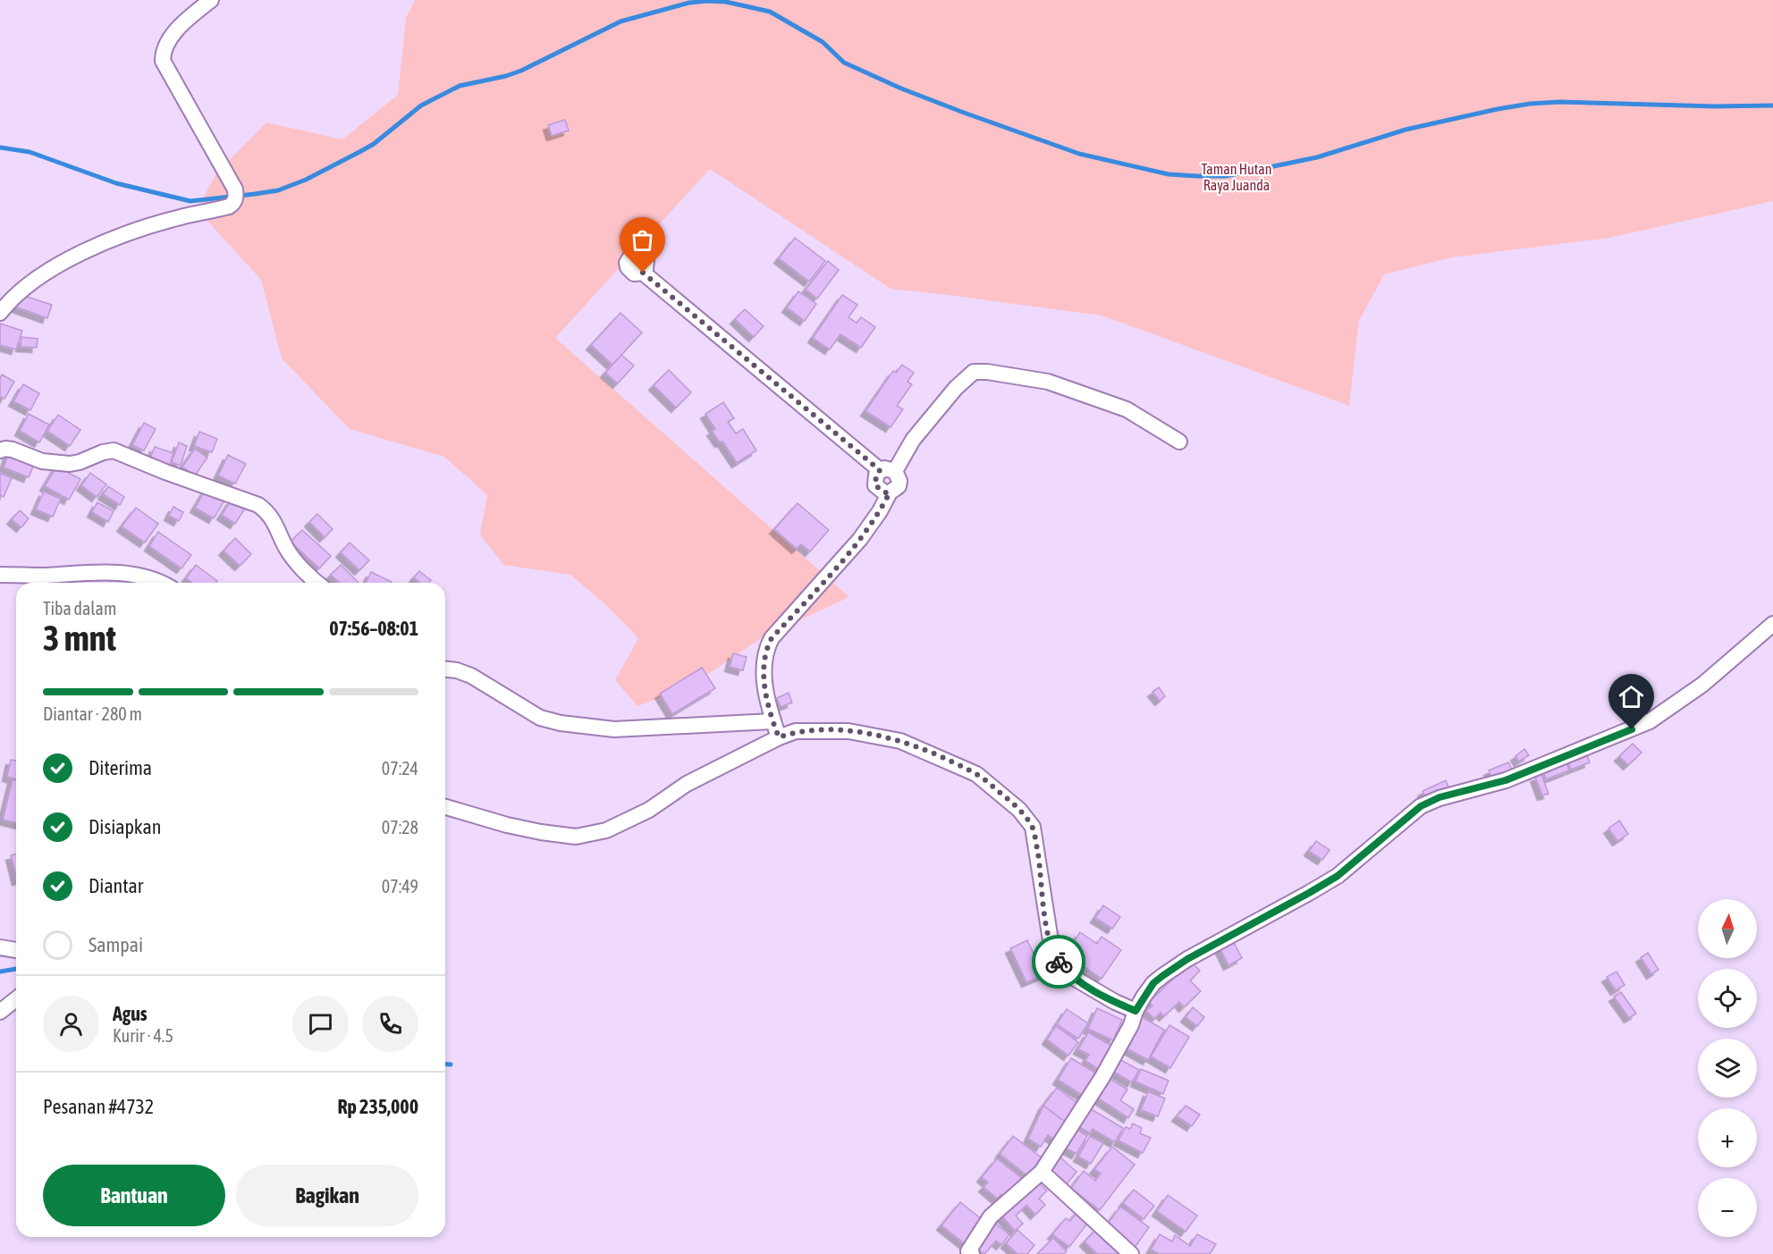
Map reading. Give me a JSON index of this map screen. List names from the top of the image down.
{
  "parks": ["Taman Hutan Raya Juanda"],
  "north": "top",
  "page": {
    "heading": ["3 mnt", "Tiba dalam", "07:56–08:01"],
    "panel": [
      "Agus",
      "Kurir · 4.5",
      "Pesanan #4732",
      "Rp 235,000"
    ],
    "bar": "Diantar · 280 m",
    "list": [
      ["Diterima", "07:24"],
      ["Disiapkan", "07:28"],
      ["Diantar", "07:49"],
      "Sampai"
    ],
    "map_buttons": ["+", "−"],
    "buttons": ["Bantuan", "Bagikan"]
  }
}
